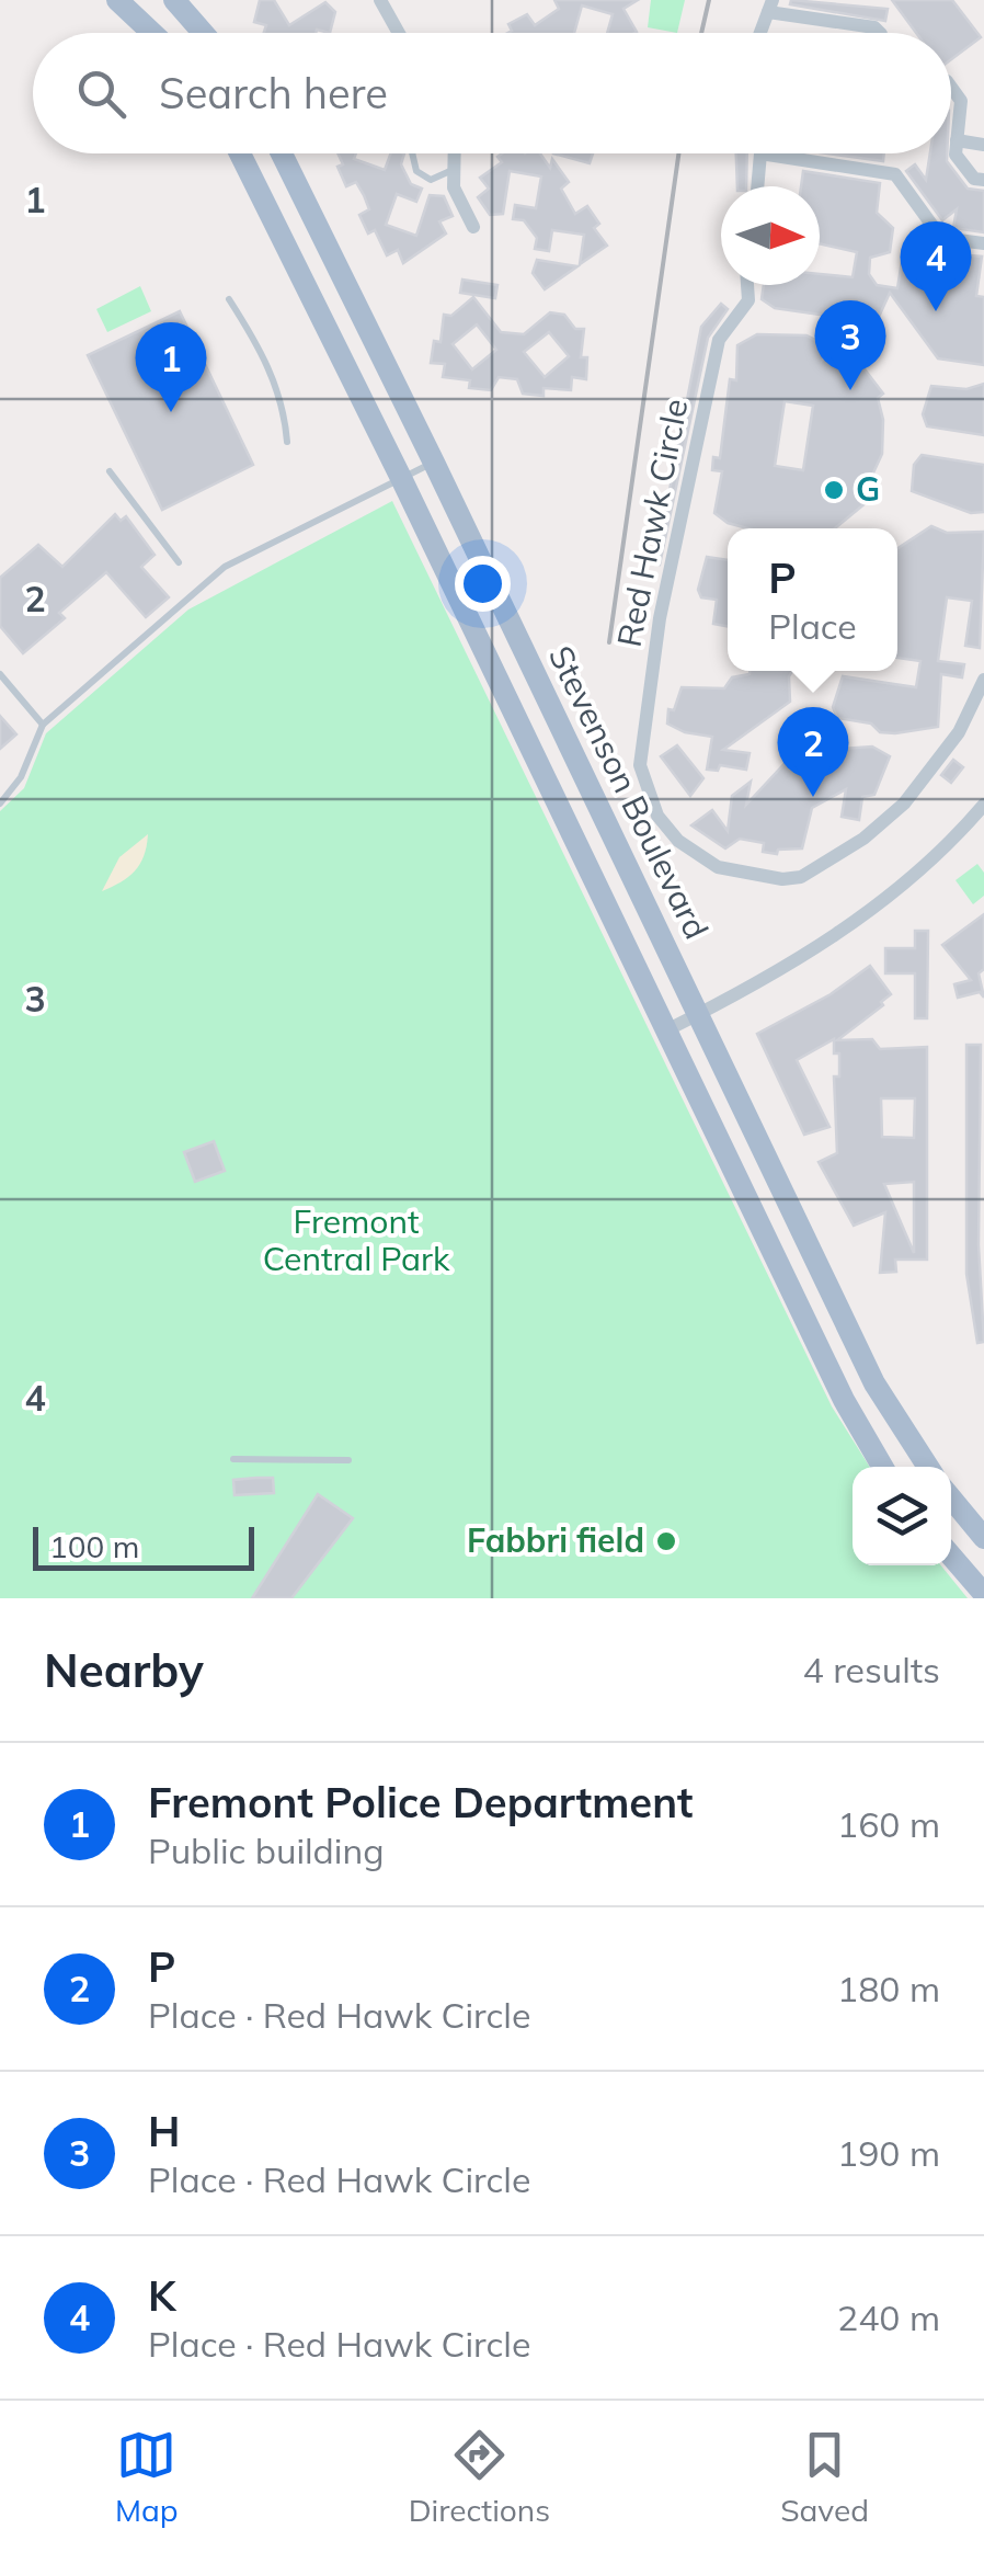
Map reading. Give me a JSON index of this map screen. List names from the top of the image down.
{
  "streets": {
    "main road": ["Stevenson Boulevard"],
    "street": ["Red Hawk Circle"]
  },
  "parks": ["Fremont Central Park"],
  "places": ["G", "Fabbri field"],
  "scale_bar": "100 m",
  "north": "right",
  "page": {
    "search": "Search here",
    "pins": [
      "4",
      "3",
      "1",
      "2"
    ],
    "popup": ["P", "Place"],
    "scale": "100 m",
    "heading": ["Nearby", "4 results"],
    "list": [
      {
        "mark": "1",
        "name": "Fremont Police Department",
        "note": "Public building",
        "value": "160 m"
      },
      {
        "mark": "2",
        "name": "P",
        "note": "Place · Red Hawk Circle",
        "value": "180 m"
      },
      {
        "mark": "3",
        "name": "H",
        "note": "Place · Red Hawk Circle",
        "value": "190 m"
      },
      {
        "mark": "4",
        "name": "K",
        "note": "Place · Red Hawk Circle",
        "value": "240 m"
      }
    ],
    "nav": ["Map", "Directions", "Saved"]
  },
  "grid": {
    "rows": [
      "1",
      "2",
      "3",
      "4"
    ]
  }
}
